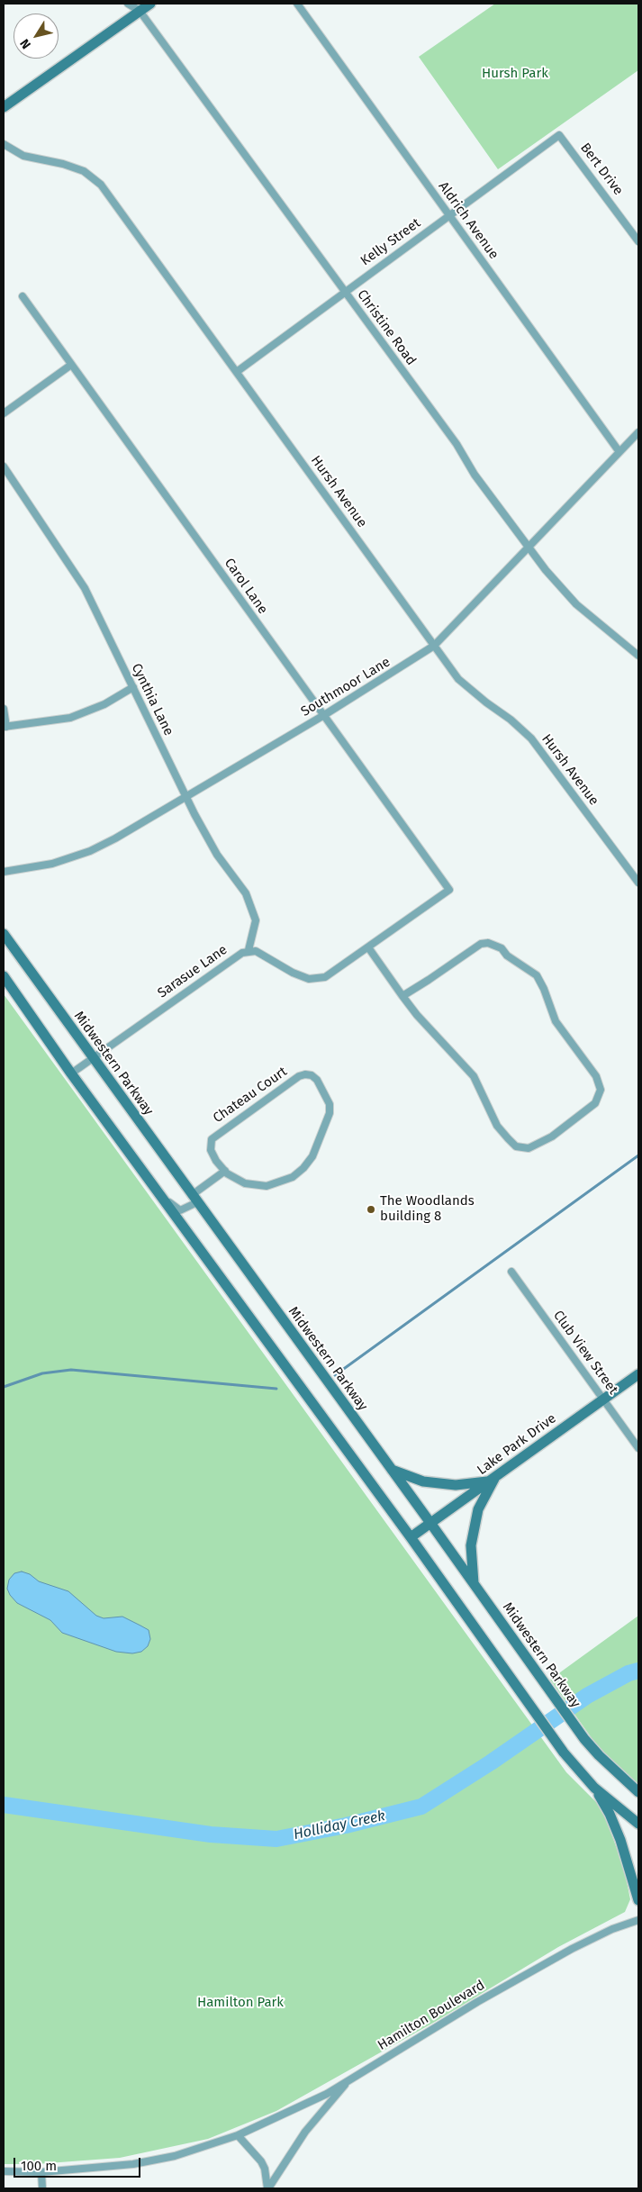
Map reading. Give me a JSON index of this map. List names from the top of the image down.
{
  "streets": {
    "main road": ["Midwestern Parkway", "Lake Park Drive"],
    "street": [
      "Bert Drive",
      "Aldrich Avenue",
      "Kelly Street",
      "Christine Road",
      "Hursh Avenue",
      "Carol Lane",
      "Southmoor Lane",
      "Cynthia Lane",
      "Sarasue Lane",
      "Chateau Court",
      "Club View Street",
      "Hamilton Boulevard"
    ]
  },
  "crossings": [
    ["Bert Drive", "Kelly Street"],
    ["Aldrich Avenue", "Kelly Street"],
    ["Aldrich Avenue", "Southmoor Lane"],
    ["Kelly Street", "Christine Road"],
    ["Kelly Street", "Hursh Avenue"],
    ["Christine Road", "Southmoor Lane"],
    ["Hursh Avenue", "Southmoor Lane"],
    ["Carol Lane", "Southmoor Lane"],
    ["Carol Lane", "Sarasue Lane"],
    ["Southmoor Lane", "Cynthia Lane"],
    ["Cynthia Lane", "Sarasue Lane"],
    ["Sarasue Lane", "Midwestern Parkway"],
    ["Midwestern Parkway", "Lake Park Drive"],
    ["Club View Street", "Lake Park Drive"]
  ],
  "water": ["Holliday Creek"],
  "parks": ["Hursh Park", "Hamilton Park"],
  "places": ["The Woodlands building 8"],
  "scale_bar": "100 m",
  "north": "bottom left"
}
